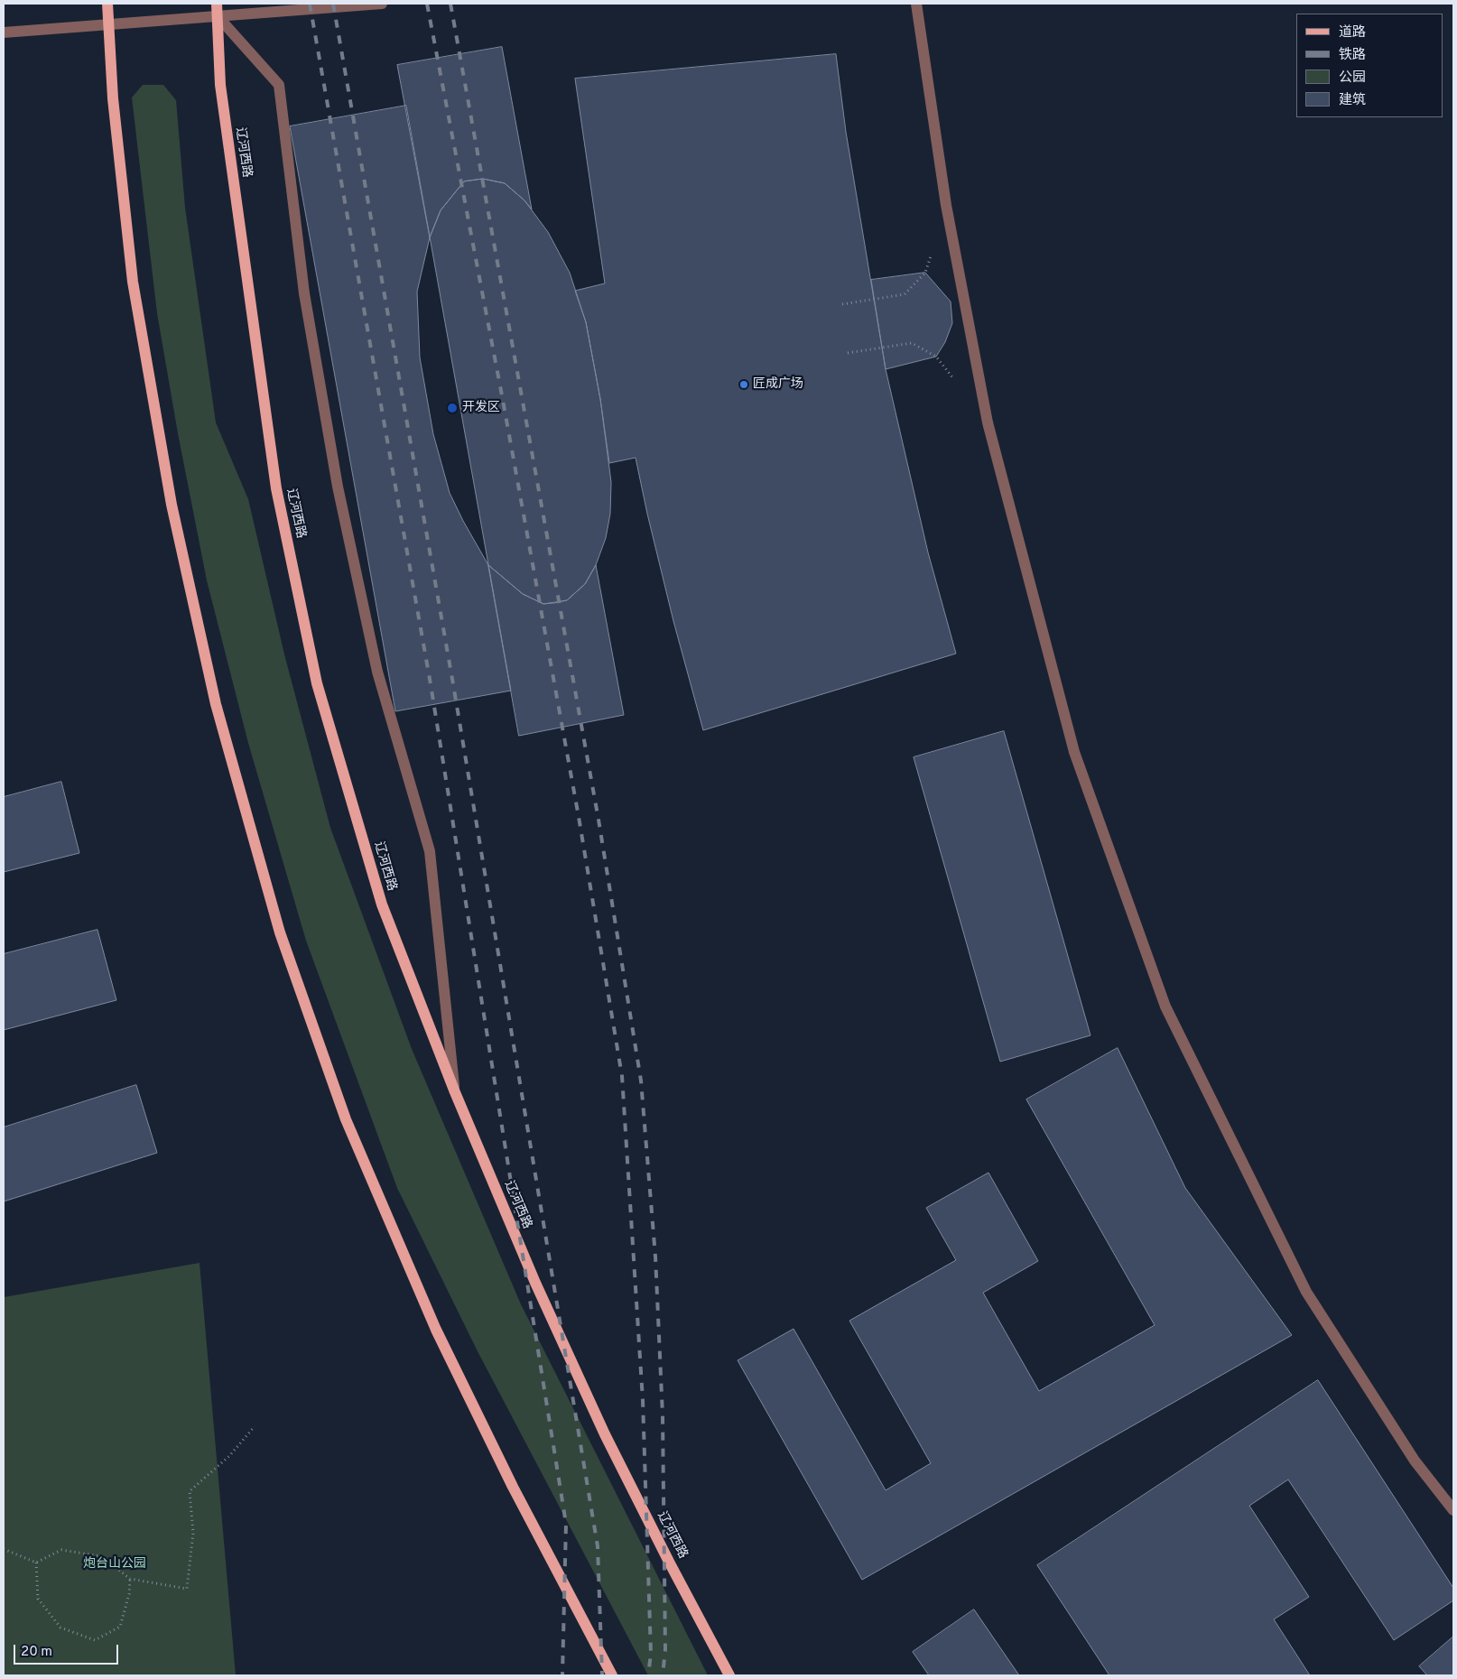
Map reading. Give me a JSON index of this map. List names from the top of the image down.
{
  "streets": {
    "main road": ["辽河西路"]
  },
  "parks": ["炮台山公园"],
  "places": ["匠成广场", "开发区"],
  "legend": [
    "道路",
    "铁路",
    "公园",
    "建筑"
  ],
  "scale_bar": "20 m"
}
